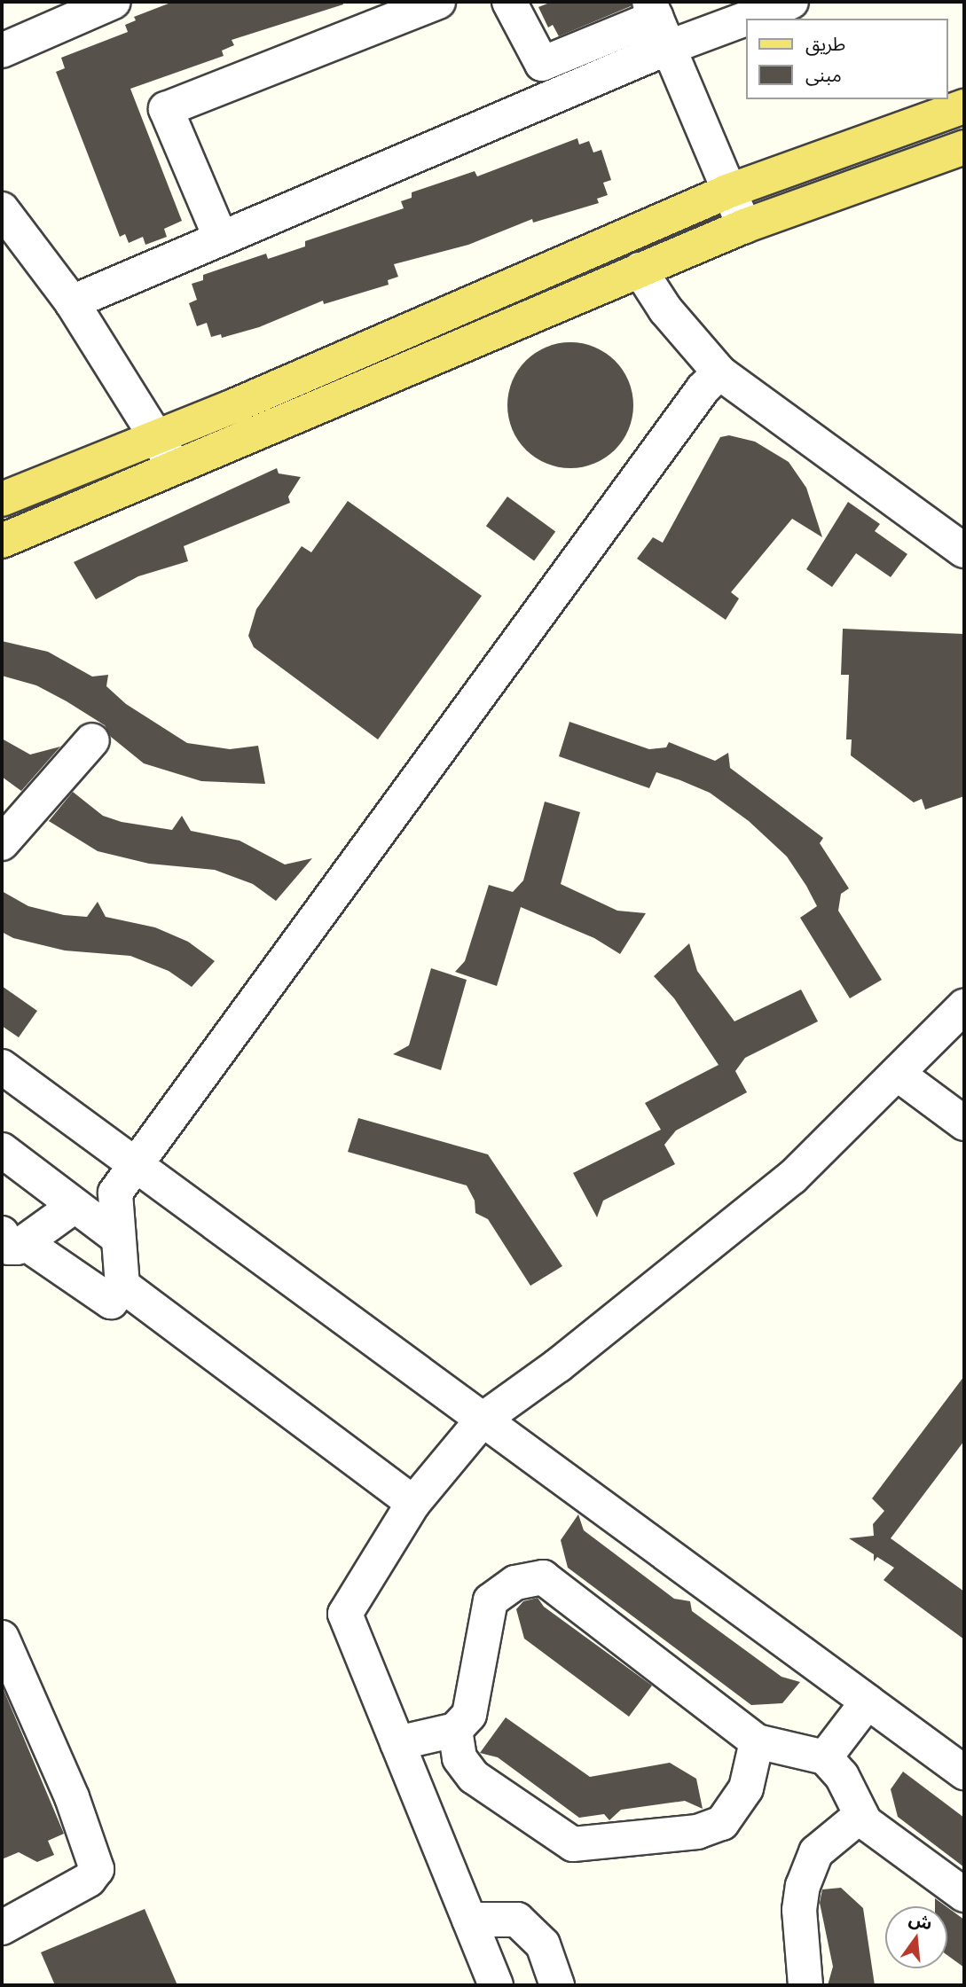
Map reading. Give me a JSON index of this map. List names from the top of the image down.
{
  "legend": ["طريق", "مبنى"],
  "north": "top"
}
